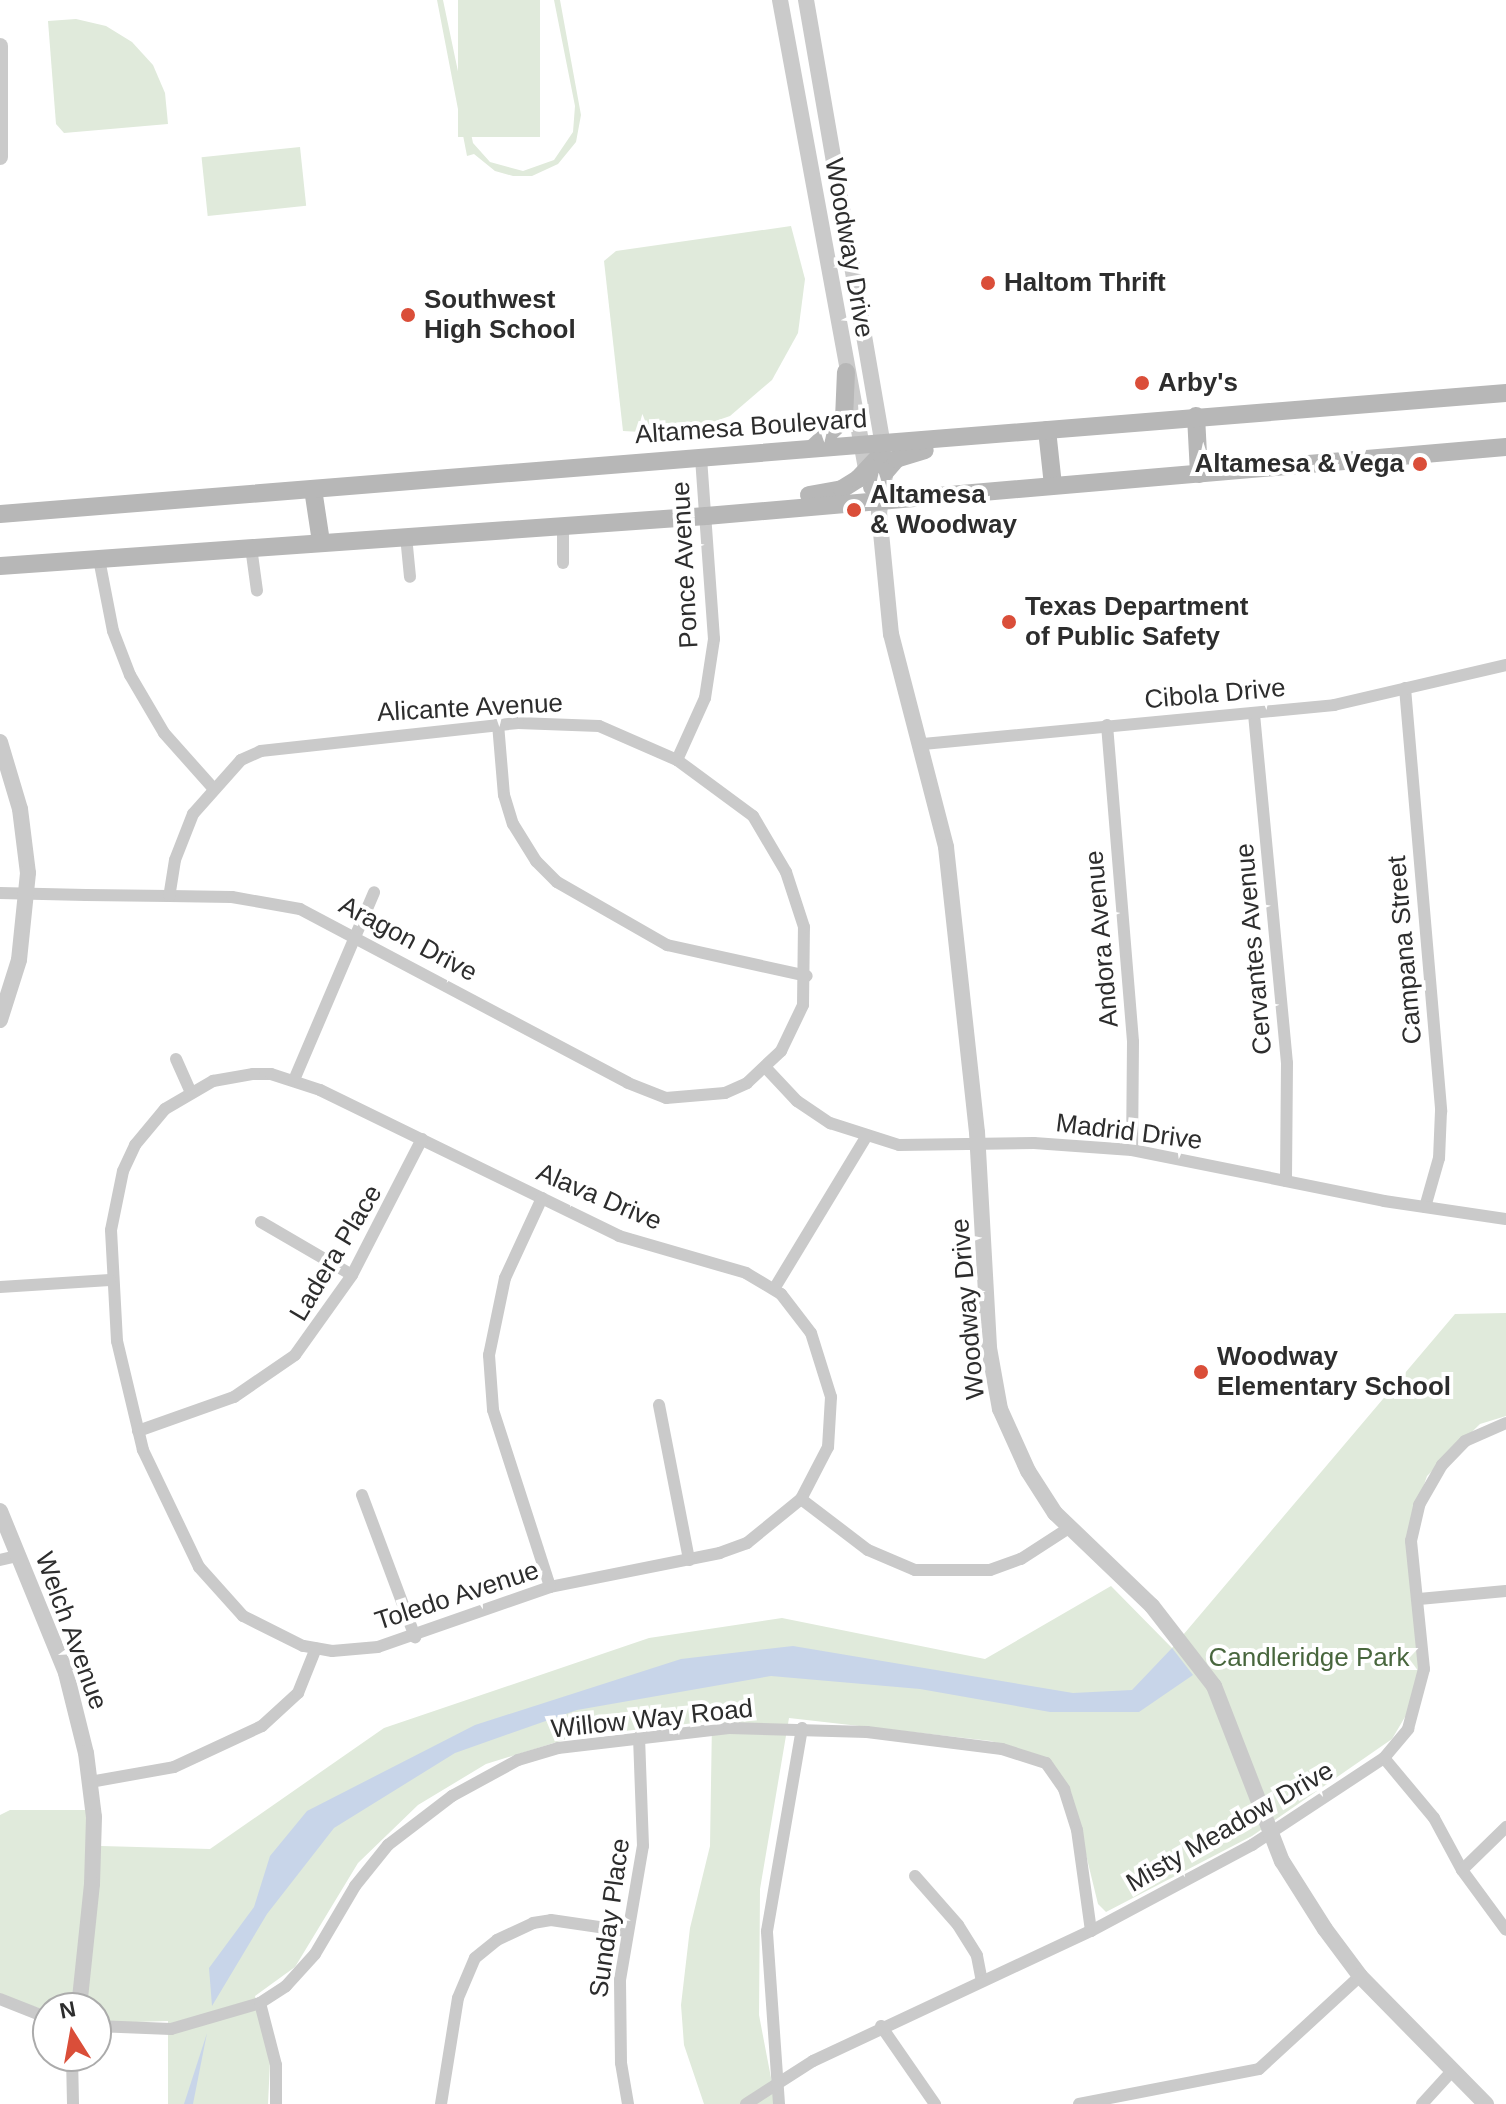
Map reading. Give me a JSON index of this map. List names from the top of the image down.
{
  "streets": {
    "main road": ["Altamesa Boulevard"],
    "street": [
      "Woodway Drive",
      "Ponce Avenue",
      "Cibola Drive",
      "Alicante Avenue",
      "Aragon Drive",
      "Andora Avenue",
      "Cervantes Avenue",
      "Campana Street",
      "Madrid Drive",
      "Alava Drive",
      "Ladera Place",
      "Toledo Avenue",
      "Welch Avenue",
      "Willow Way Road",
      "Misty Meadow Drive",
      "Sunday Place"
    ]
  },
  "crossings": [
    ["Woodway Drive", "Altamesa Boulevard"],
    ["Woodway Drive", "Cibola Drive"],
    ["Woodway Drive", "Madrid Drive"],
    ["Woodway Drive", "Misty Meadow Drive"],
    ["Altamesa Boulevard", "Ponce Avenue"],
    ["Ponce Avenue", "Alicante Avenue"],
    ["Cibola Drive", "Andora Avenue"],
    ["Cibola Drive", "Cervantes Avenue"],
    ["Cibola Drive", "Campana Street"],
    ["Alicante Avenue", "Aragon Drive"],
    ["Alicante Avenue", "Madrid Drive"],
    ["Aragon Drive", "Madrid Drive"],
    ["Andora Avenue", "Madrid Drive"],
    ["Cervantes Avenue", "Madrid Drive"],
    ["Campana Street", "Madrid Drive"],
    ["Alava Drive", "Ladera Place"],
    ["Alava Drive", "Toledo Avenue"],
    ["Ladera Place", "Toledo Avenue"],
    ["Willow Way Road", "Misty Meadow Drive"],
    ["Willow Way Road", "Sunday Place"]
  ],
  "parks": ["Candleridge Park"],
  "places": [
    "Haltom Thrift",
    "Southwest High School",
    "Arby's",
    "Altamesa & Vega",
    "Altamesa & Woodway",
    "Texas Department of Public Safety",
    "Woodway Elementary School"
  ],
  "north": "top"
}
